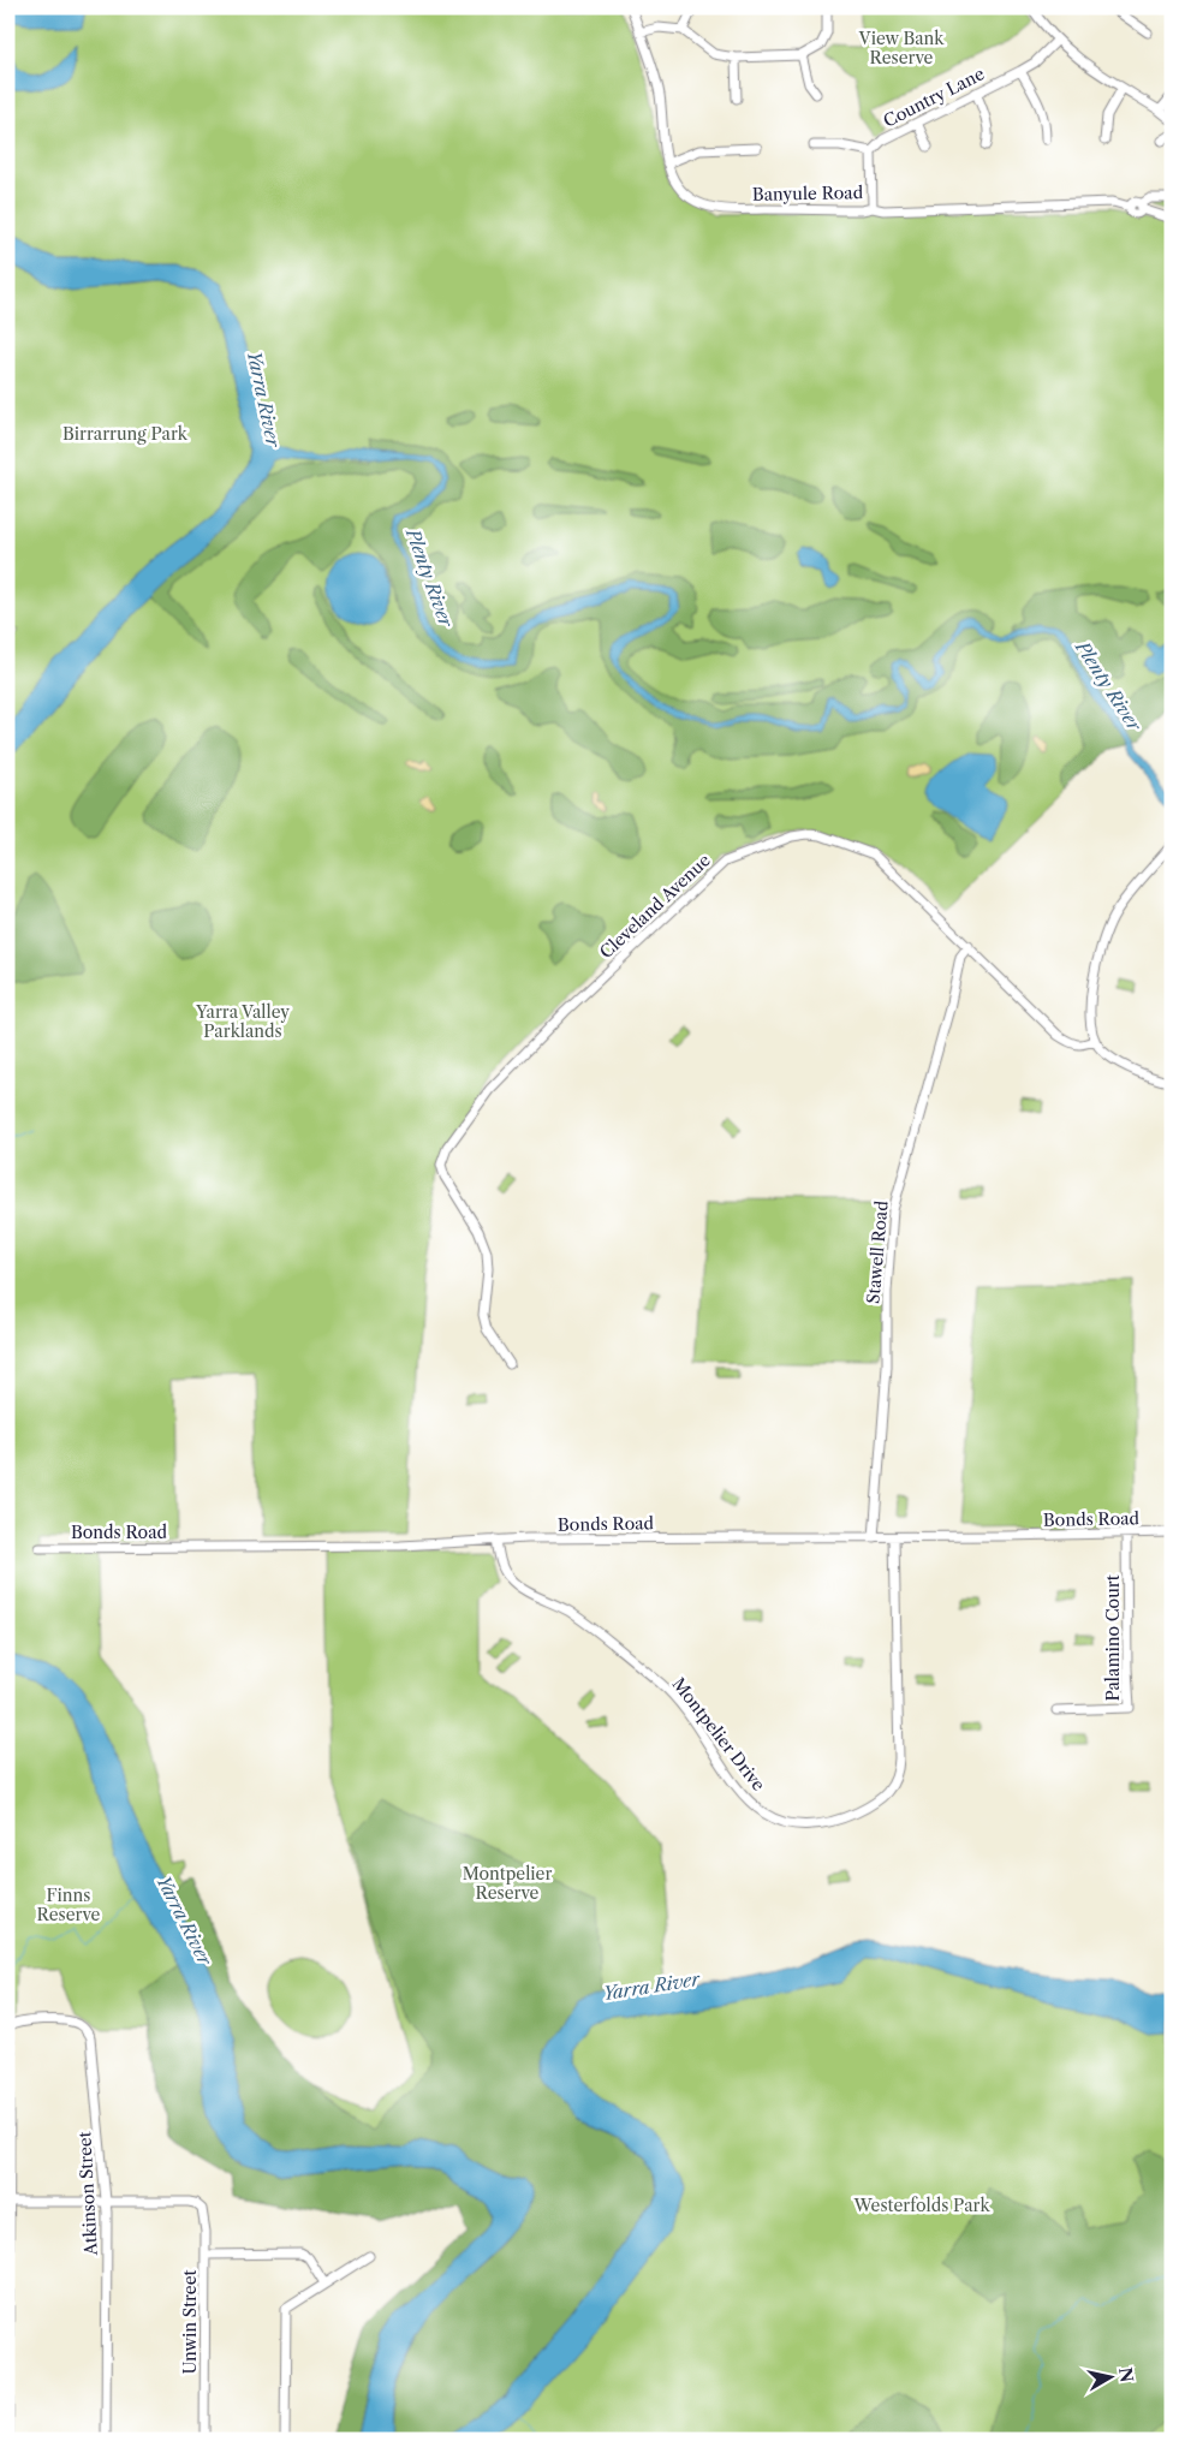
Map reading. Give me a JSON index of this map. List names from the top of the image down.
{
  "streets": {
    "street": [
      "Country Lane",
      "Banyule Road",
      "Cleveland Avenue",
      "Stawell Road",
      "Bonds Road",
      "Palamino Court",
      "Montpelier Drive",
      "Atkinson Street",
      "Unwin Street"
    ]
  },
  "crossings": [
    ["Cleveland Avenue", "Stawell Road"],
    ["Stawell Road", "Bonds Road"],
    ["Bonds Road", "Palamino Court"],
    ["Bonds Road", "Montpelier Drive"],
    ["Atkinson Street", "Unwin Street"]
  ],
  "water": ["Yarra River", "Plenty River"],
  "parks": [
    "View Bank Reserve",
    "Birrarrung Park",
    "Yarra Valley Parklands",
    "Montpelier Reserve",
    "Finns Reserve",
    "Westerfolds Park"
  ],
  "north": "right"
}
